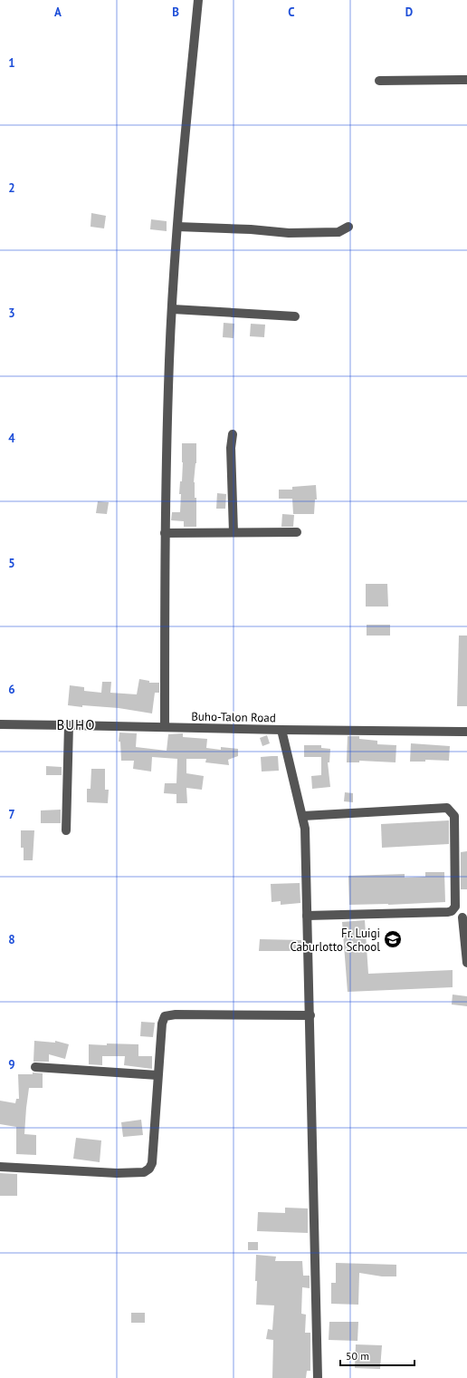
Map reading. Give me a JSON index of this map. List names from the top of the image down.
{
  "streets": {
    "street": ["Buho-Talon Road"]
  },
  "districts": ["BUHO"],
  "places": {
    "school or university": ["Fr. Luigi Caburlotto School"]
  },
  "scale_bar": "50 m",
  "grid": {
    "columns": [
      "A",
      "B",
      "C",
      "D"
    ],
    "rows": [
      "1",
      "2",
      "3",
      "4",
      "5",
      "6",
      "7",
      "8",
      "9"
    ]
  }
}
